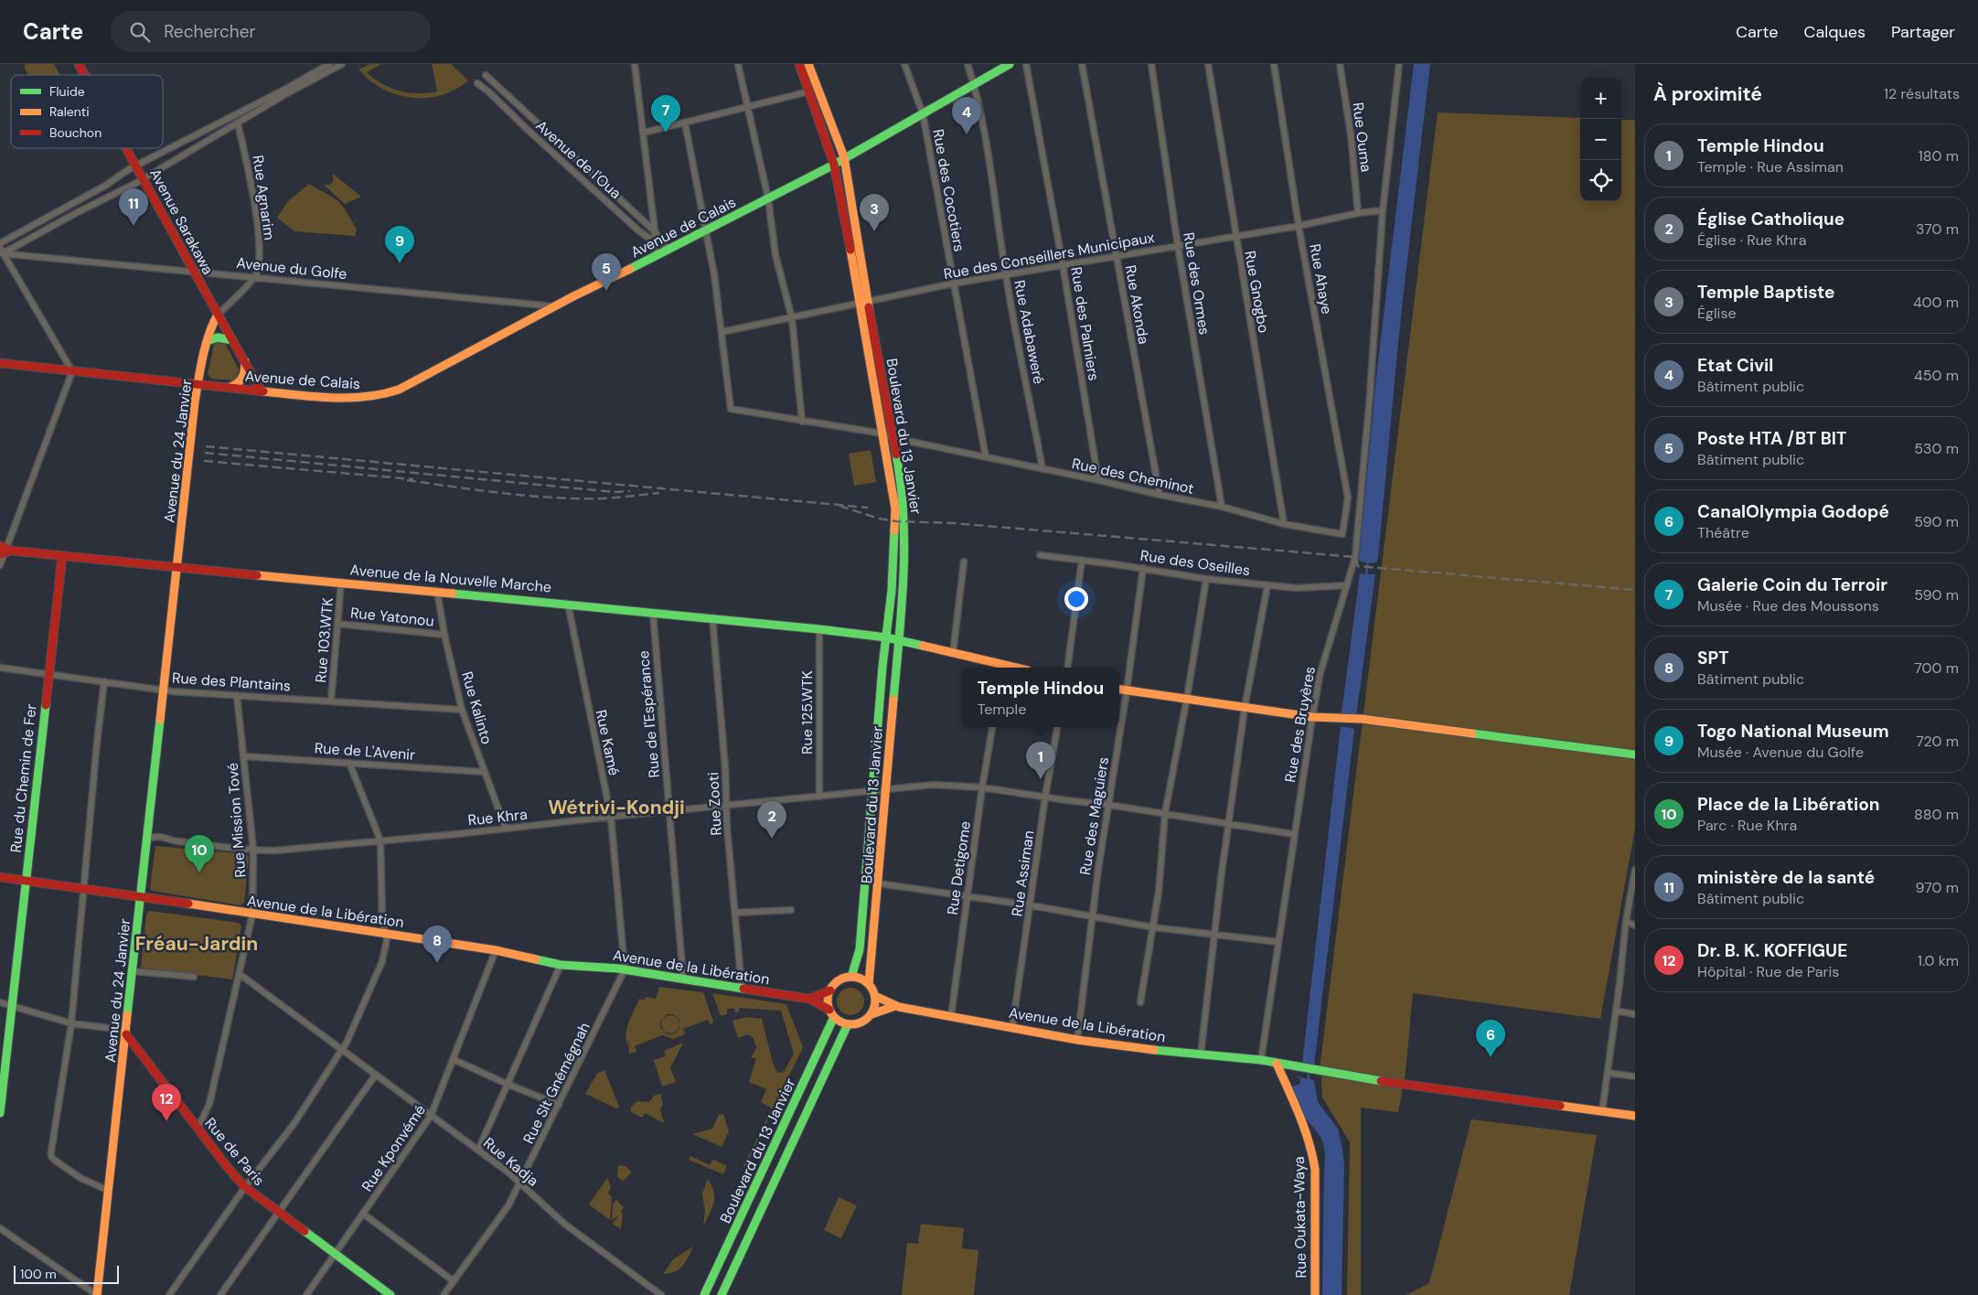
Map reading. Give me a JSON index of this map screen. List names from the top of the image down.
{
  "streets": {
    "main road": [
      "Avenue Sarakawa",
      "Avenue de Calais",
      "Boulevard du 13 Janvier",
      "Avenue du 24 Janvier",
      "Avenue de la Nouvelle Marche",
      "Rue du Chemin de Fer",
      "Avenue de la Libération",
      "Rue de Paris",
      "Rue Oukata-Waya"
    ],
    "street": [
      "Rue Ouma",
      "Avenue de l'Oua",
      "Rue des Cocotiers",
      "Rue Agnarim",
      "Rue des Conseillers Municipaux",
      "Avenue du Golfe",
      "Rue Ahaye",
      "Rue des Ormes",
      "Rue Gnogbo",
      "Rue Akonda",
      "Rue des Palmiers",
      "Rue Adabaweré",
      "Rue des Cheminot",
      "Rue des Oseilles",
      "Rue Yatonou",
      "Rue 103.WTK",
      "Rue des Plantains",
      "Rue Kalinto",
      "Rue 125.WTK",
      "Rue de l'Espérance",
      "Rue des Bruyères",
      "Rue Kamé",
      "Rue de L'Avenir",
      "Rue Zooti",
      "Rue des Maguiers",
      "Rue Khra",
      "Rue Mission Tové",
      "Rue Detigome",
      "Rue Assiman",
      "Rue Slt Gnémégnah",
      "Rue Kponvémé",
      "Rue Kadja"
    ]
  },
  "crossings": [
    ["Rue Ouma", "Rue des Conseillers Municipaux"],
    ["Rue des Cocotiers", "Avenue de Calais"],
    ["Rue des Cocotiers", "Rue des Conseillers Municipaux"],
    ["Rue des Cocotiers", "Rue des Cheminot"],
    ["Rue Agnarim", "Avenue du Golfe"],
    ["Avenue Sarakawa", "Avenue de Calais"],
    ["Avenue Sarakawa", "Avenue du Golfe"],
    ["Avenue Sarakawa", "Avenue du 24 Janvier"],
    ["Avenue de Calais", "Avenue du Golfe"],
    ["Avenue de Calais", "Rue Adabaweré"],
    ["Avenue de Calais", "Boulevard du 13 Janvier"],
    ["Avenue de Calais", "Avenue du 24 Janvier"],
    ["Rue des Conseillers Municipaux", "Rue Ahaye"],
    ["Rue des Conseillers Municipaux", "Rue des Ormes"],
    ["Rue des Conseillers Municipaux", "Rue Gnogbo"],
    ["Rue des Conseillers Municipaux", "Rue Akonda"],
    ["Rue des Conseillers Municipaux", "Rue des Palmiers"],
    ["Rue des Conseillers Municipaux", "Rue Adabaweré"],
    ["Rue des Conseillers Municipaux", "Boulevard du 13 Janvier"],
    ["Rue des Conseillers Municipaux", "Rue des Cheminot"],
    ["Rue des Conseillers Municipaux", "Rue des Bruyères"],
    ["Rue Ahaye", "Rue des Cheminot"],
    ["Rue des Ormes", "Rue des Cheminot"],
    ["Rue Gnogbo", "Rue des Cheminot"],
    ["Rue Akonda", "Rue des Cheminot"],
    ["Rue des Palmiers", "Rue des Cheminot"],
    ["Rue Adabaweré", "Rue des Cheminot"],
    ["Boulevard du 13 Janvier", "Rue des Cheminot"],
    ["Boulevard du 13 Janvier", "Avenue de la Nouvelle Marche"],
    ["Boulevard du 13 Janvier", "Rue Khra"],
    ["Avenue du 24 Janvier", "Avenue de la Nouvelle Marche"],
    ["Avenue du 24 Janvier", "Rue des Plantains"],
    ["Avenue du 24 Janvier", "Rue Khra"],
    ["Avenue du 24 Janvier", "Avenue de la Libération"],
    ["Avenue du 24 Janvier", "Rue de Paris"],
    ["Rue des Oseilles", "Rue des Bruyères"],
    ["Rue des Oseilles", "Rue des Maguiers"],
    ["Avenue de la Nouvelle Marche", "Rue 103.WTK"],
    ["Avenue de la Nouvelle Marche", "Rue Kalinto"],
    ["Avenue de la Nouvelle Marche", "Rue 125.WTK"],
    ["Avenue de la Nouvelle Marche", "Rue de l'Espérance"],
    ["Avenue de la Nouvelle Marche", "Rue Kamé"],
    ["Avenue de la Nouvelle Marche", "Rue du Chemin de Fer"],
    ["Avenue de la Nouvelle Marche", "Rue Zooti"],
    ["Rue Yatonou", "Rue 103.WTK"],
    ["Rue Yatonou", "Rue Kalinto"],
    ["Rue 103.WTK", "Rue des Plantains"],
    ["Rue des Plantains", "Rue Kalinto"],
    ["Rue des Plantains", "Rue du Chemin de Fer"],
    ["Rue des Plantains", "Rue Mission Tové"],
    ["Rue Kalinto", "Rue de L'Avenir"],
    ["Rue Kalinto", "Rue Khra"],
    ["Rue 125.WTK", "Rue Khra"],
    ["Rue de l'Espérance", "Rue Khra"],
    ["Rue de l'Espérance", "Avenue de la Libération"],
    ["Rue des Bruyères", "Rue Khra"],
    ["Rue des Bruyères", "Avenue de la Libération"],
    ["Rue Kamé", "Rue Khra"],
    ["Rue Kamé", "Avenue de la Libération"],
    ["Rue Kamé", "Rue Slt Gnémégnah"],
    ["Rue de L'Avenir", "Rue Mission Tové"],
    ["Rue du Chemin de Fer", "Avenue de la Libération"],
    ["Rue Zooti", "Rue Khra"],
    ["Rue Zooti", "Avenue de la Libération"],
    ["Rue des Maguiers", "Rue Khra"],
    ["Rue des Maguiers", "Avenue de la Libération"],
    ["Rue Khra", "Rue Mission Tové"],
    ["Rue Khra", "Rue Detigome"],
    ["Rue Khra", "Rue Assiman"],
    ["Rue Mission Tové", "Avenue de la Libération"],
    ["Rue Mission Tové", "Rue de Paris"],
    ["Rue Mission Tové", "Rue Kadja"],
    ["Rue Detigome", "Avenue de la Libération"],
    ["Rue Assiman", "Avenue de la Libération"],
    ["Avenue de la Libération", "Rue Slt Gnémégnah"],
    ["Avenue de la Libération", "Rue Kponvémé"],
    ["Avenue de la Libération", "Rue Oukata-Waya"],
    ["Rue Slt Gnémégnah", "Rue Kadja"],
    ["Rue Kponvémé", "Rue de Paris"],
    ["Rue Kponvémé", "Rue Kadja"]
  ],
  "districts": ["Wétrivi-Kondji", "Fréau-Jardin"],
  "legend": ["Fluide", "Ralenti", "Bouchon"],
  "scale_bar": "100 m",
  "page": {
    "header": "Carte",
    "search": "Rechercher",
    "nav": ["Carte", "Calques", "Partager"],
    "heading": ["À proximité", "12 résultats"],
    "map_buttons": ["+", "−"],
    "pins": [
      "7",
      "4",
      "11",
      "3",
      "9",
      "5",
      "1",
      "2",
      "10",
      "8",
      "6",
      "12"
    ],
    "list": [
      {
        "mark": "1",
        "name": "Temple Hindou",
        "note": "Temple · Rue Assiman",
        "value": "180 m"
      },
      {
        "mark": "2",
        "name": "Église Catholique",
        "note": "Église · Rue Khra",
        "value": "370 m"
      },
      {
        "mark": "3",
        "name": "Temple Baptiste",
        "note": "Église",
        "value": "400 m"
      },
      {
        "mark": "4",
        "name": "Etat Civil",
        "note": "Bâtiment public",
        "value": "450 m"
      },
      {
        "mark": "5",
        "name": "Poste HTA /BT BIT",
        "note": "Bâtiment public",
        "value": "530 m"
      },
      {
        "mark": "6",
        "name": "CanalOlympia Godopé",
        "note": "Théâtre",
        "value": "590 m"
      },
      {
        "mark": "7",
        "name": "Galerie Coin du Terroir",
        "note": "Musée · Rue des Moussons",
        "value": "590 m"
      },
      {
        "mark": "8",
        "name": "SPT",
        "note": "Bâtiment public",
        "value": "700 m"
      },
      {
        "mark": "9",
        "name": "Togo National Museum",
        "note": "Musée · Avenue du Golfe",
        "value": "720 m"
      },
      {
        "mark": "10",
        "name": "Place de la Libération",
        "note": "Parc · Rue Khra",
        "value": "880 m"
      },
      {
        "mark": "11",
        "name": "ministère de la santé",
        "note": "Bâtiment public",
        "value": "970 m"
      },
      {
        "mark": "12",
        "name": "Dr. B. K. KOFFIGUE",
        "note": "Hôpital · Rue de Paris",
        "value": "1.0 km"
      }
    ],
    "popup": ["Temple Hindou", "Temple"],
    "scale": "100 m"
  }
}
